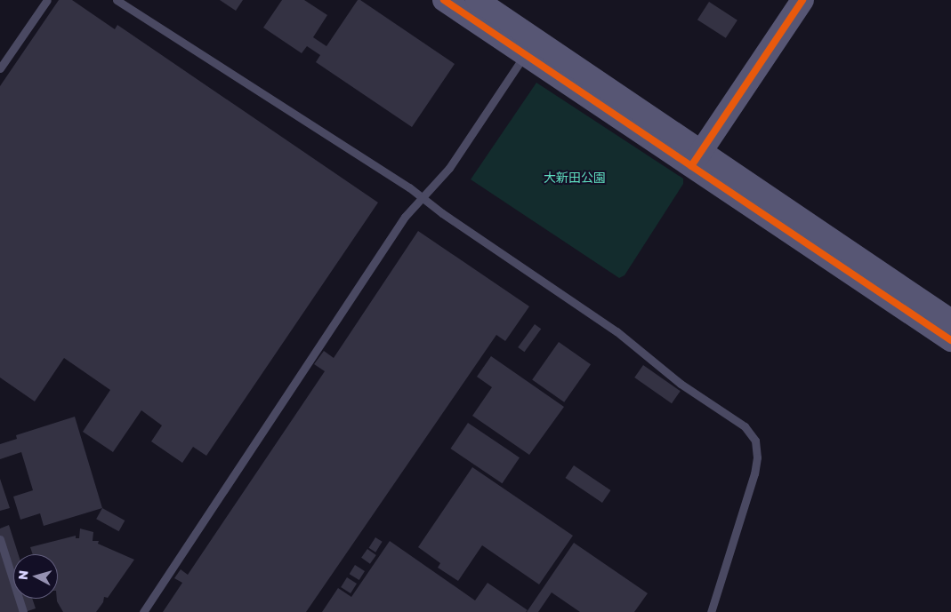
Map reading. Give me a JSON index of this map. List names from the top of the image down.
{
  "parks": ["大新田公園"],
  "north": "left"
}
